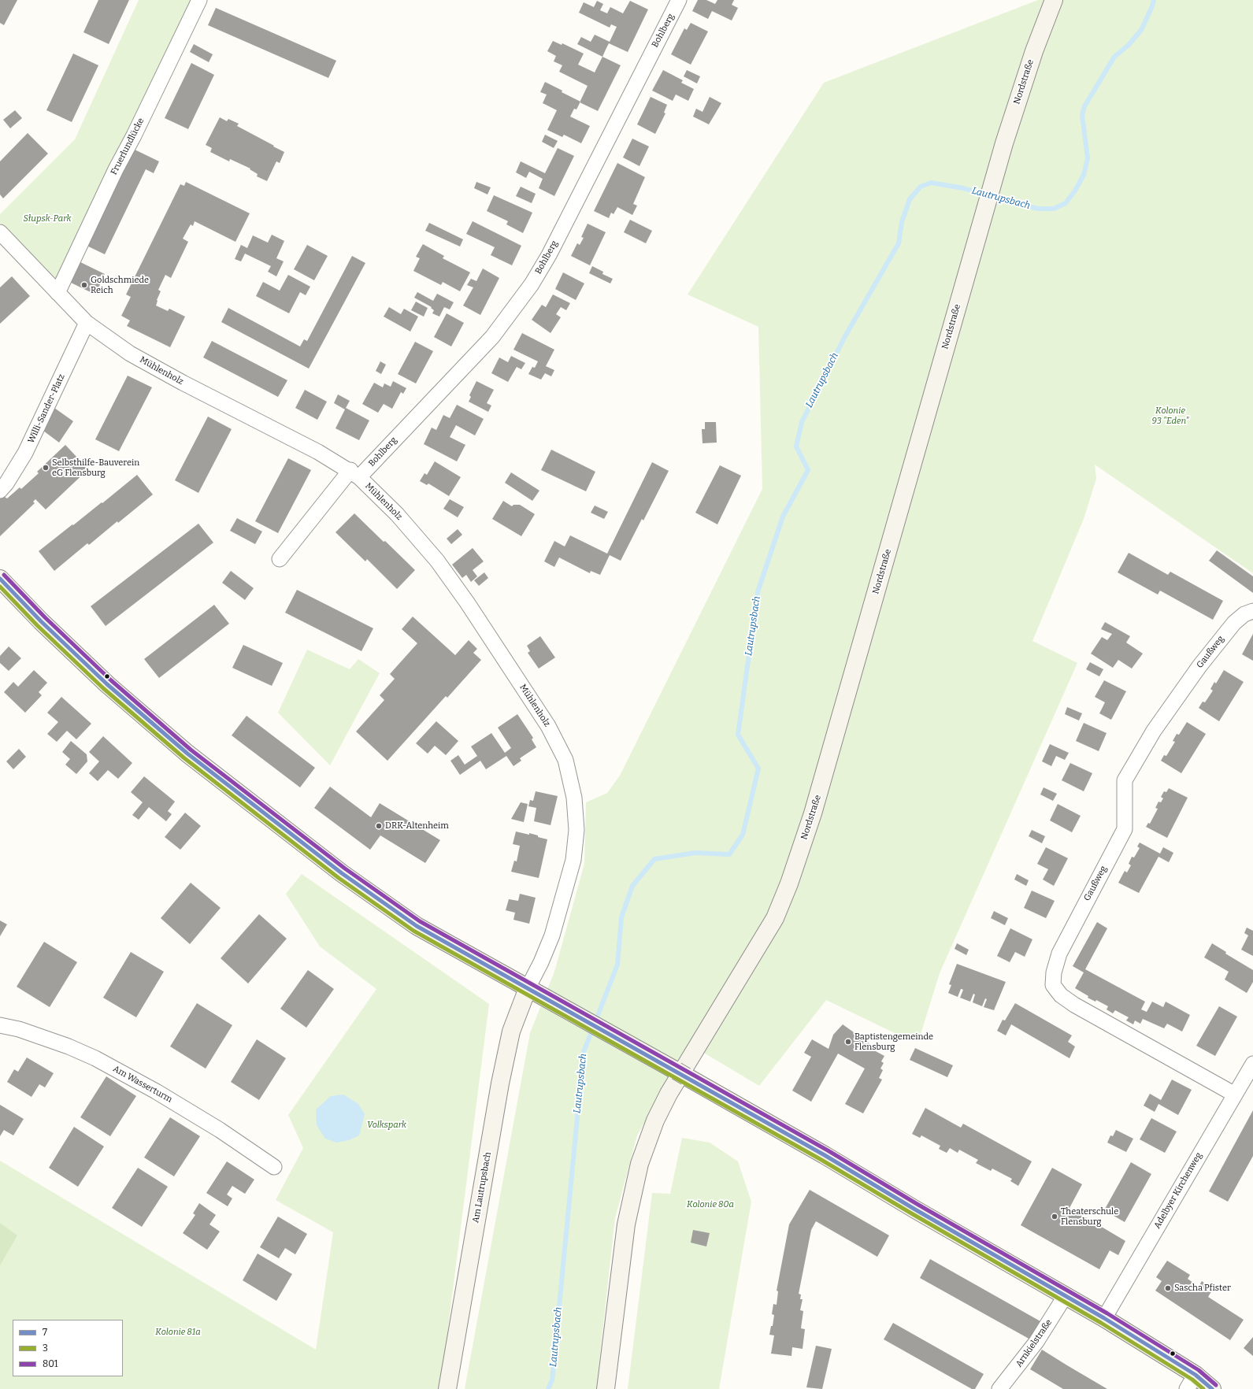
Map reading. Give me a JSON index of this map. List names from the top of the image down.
{
  "streets": {
    "main road": ["Nordstraße", "Am Lautrupsbach"],
    "street": [
      "Bohlberg",
      "Fruerlundlücke",
      "Mühlenholz",
      "Willi-Sander-Platz",
      "Gaußweg",
      "Am Wasserturm",
      "Adelbyer Kirchenweg",
      "Arnkielstraße"
    ]
  },
  "crossings": [
    ["Bohlberg", "Mühlenholz"],
    ["Fruerlundlücke", "Mühlenholz"],
    ["Mühlenholz", "Willi-Sander-Platz"],
    ["Mühlenholz", "Am Lautrupsbach"],
    ["Gaußweg", "Adelbyer Kirchenweg"]
  ],
  "water": ["Lautrupsbach"],
  "parks": [
    "Słupsk-Park",
    "Kolonie 93 \"Eden\"",
    "Volkspark",
    "Kolonie 80a",
    "Kolonie 81a"
  ],
  "places": [
    "Goldschmiede Reich",
    "Selbsthilfe-Bauverein eG Flensburg",
    "DRK-Altenheim",
    "Baptistengemeinde Flensburg",
    "Theaterschule Flensburg",
    "Sascha Pfister"
  ],
  "lines": ["transit line 801", "transit line 7", "transit line 3"],
  "legend": ["7", "3", "801"]
}
